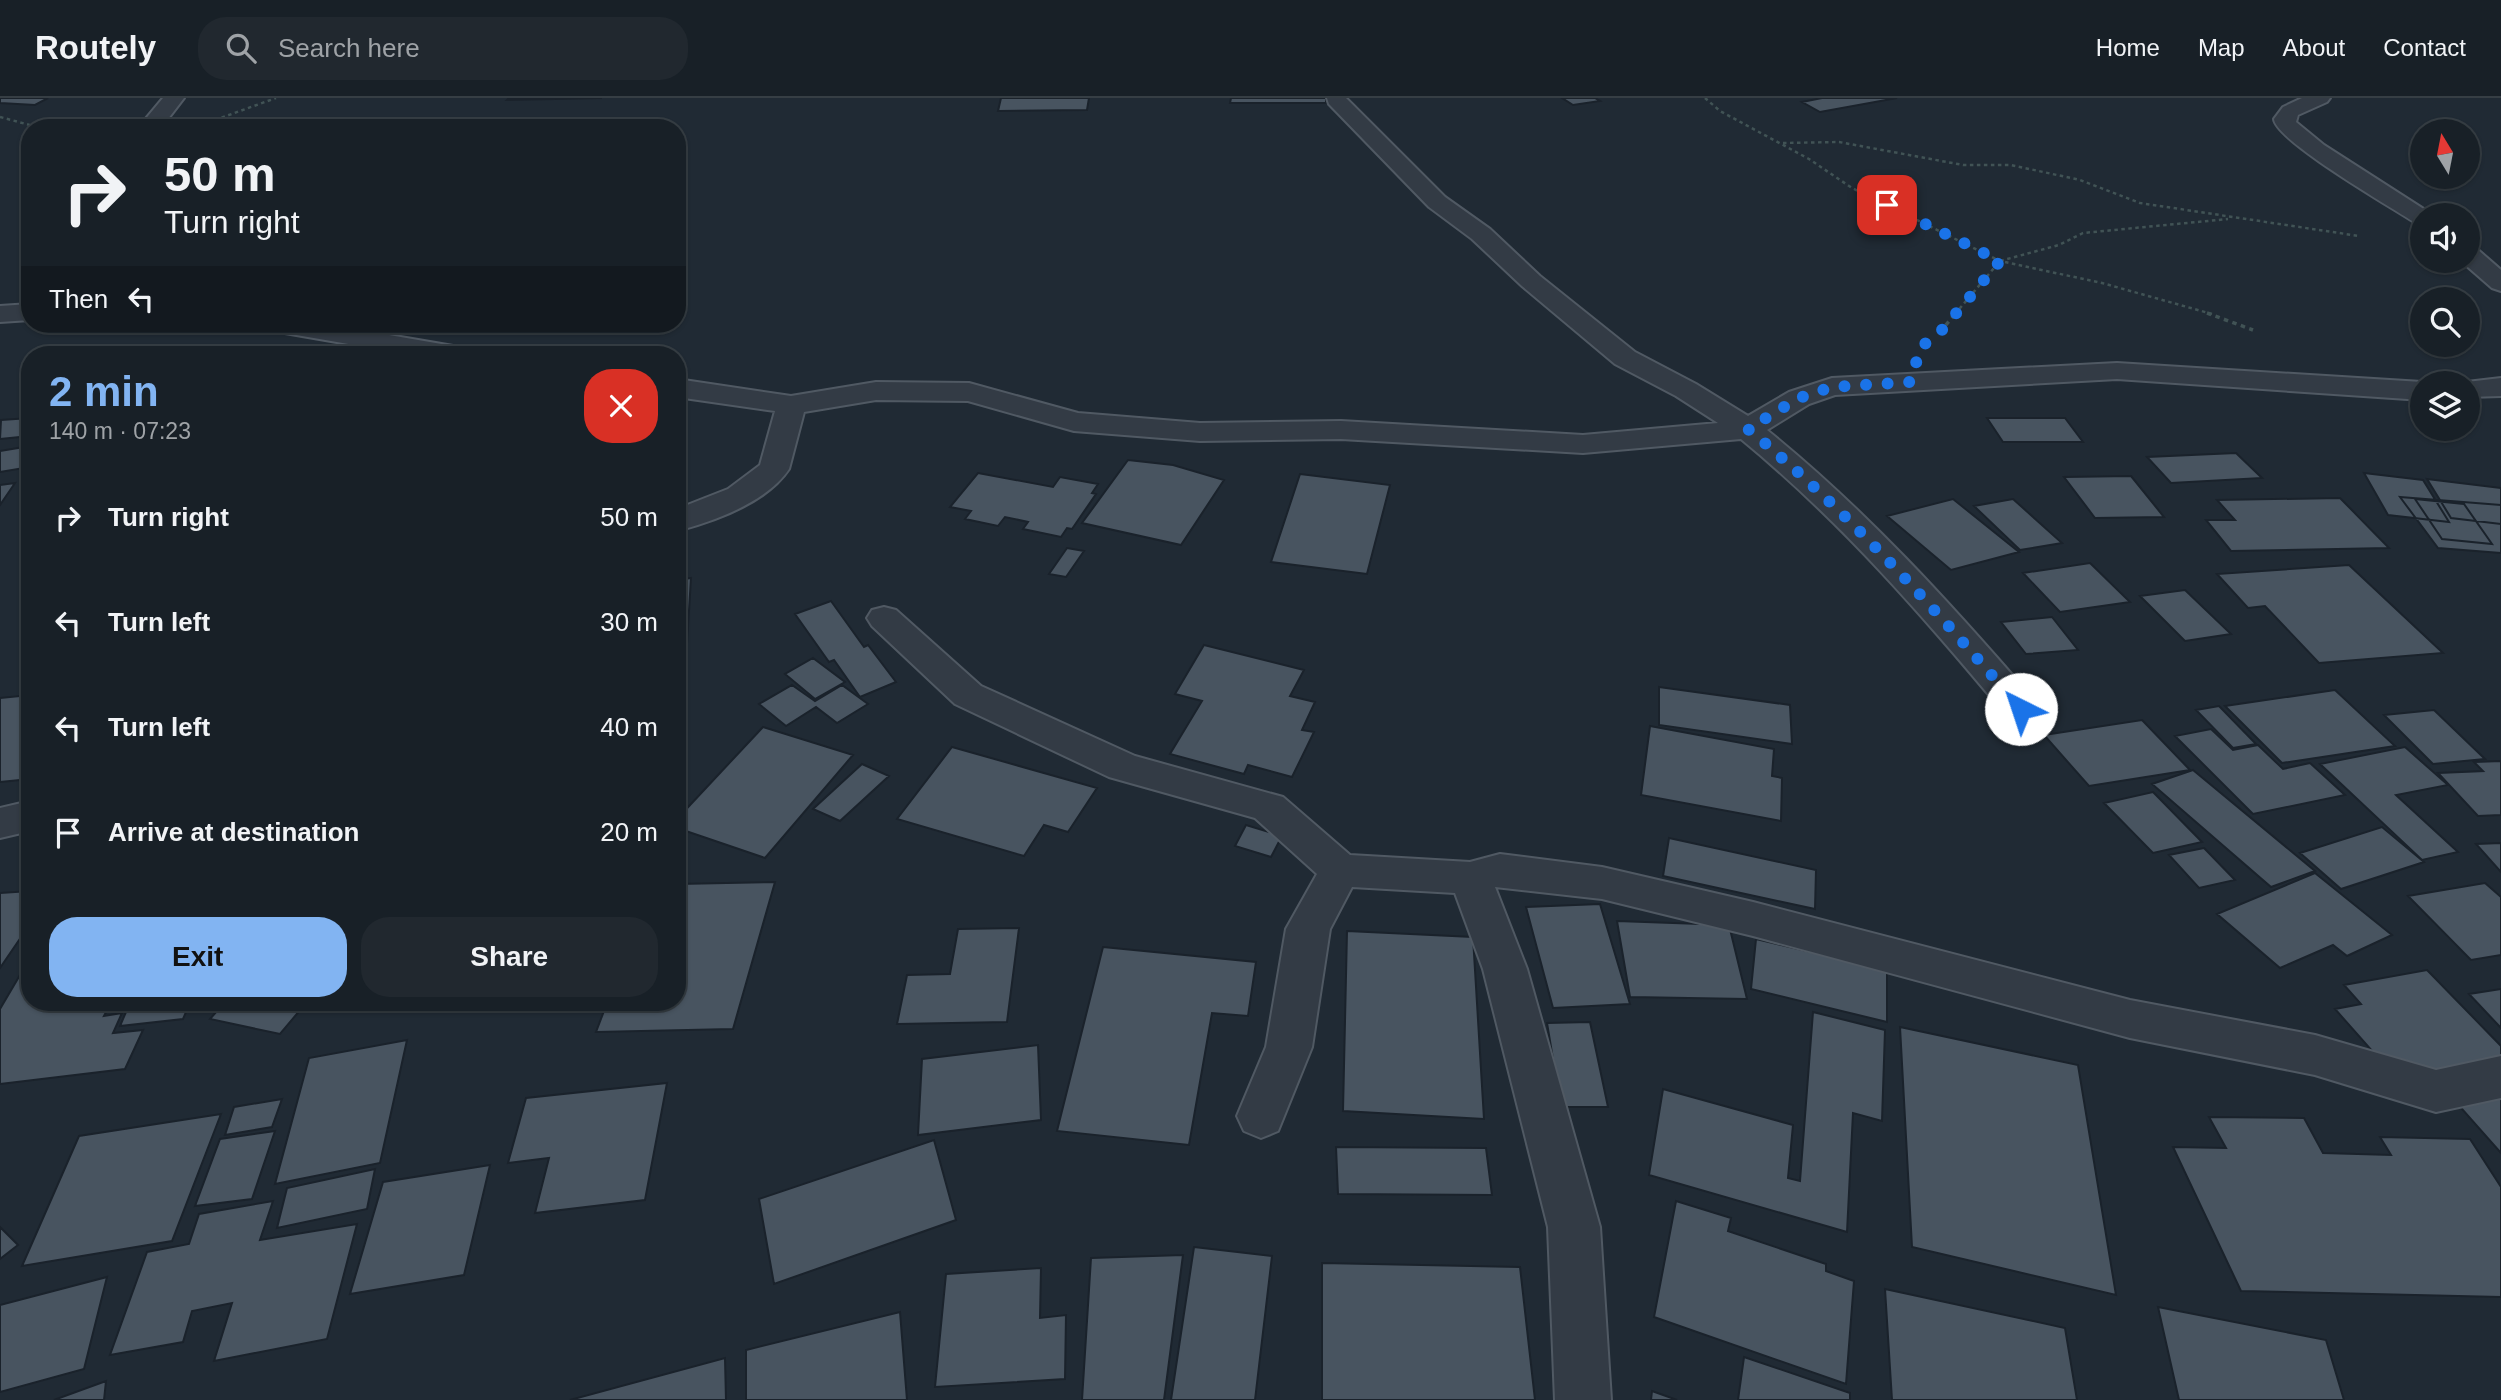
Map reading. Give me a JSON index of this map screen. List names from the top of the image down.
{
  "north": "top",
  "page": {
    "header": "Routely",
    "search": "Search here",
    "nav": [
      "Home",
      "Map",
      "About",
      "Contact"
    ],
    "turn": ["50 m", "Turn right"],
    "then": "Then",
    "heading": ["2 min", "140 m · 07:23"],
    "list": [
      {
        "name": "Turn right",
        "value": "50 m"
      },
      {
        "name": "Turn left",
        "value": "30 m"
      },
      {
        "name": "Turn left",
        "value": "40 m"
      },
      {
        "name": "Arrive at destination",
        "value": "20 m"
      }
    ],
    "buttons": ["Exit", "Share"]
  }
}
